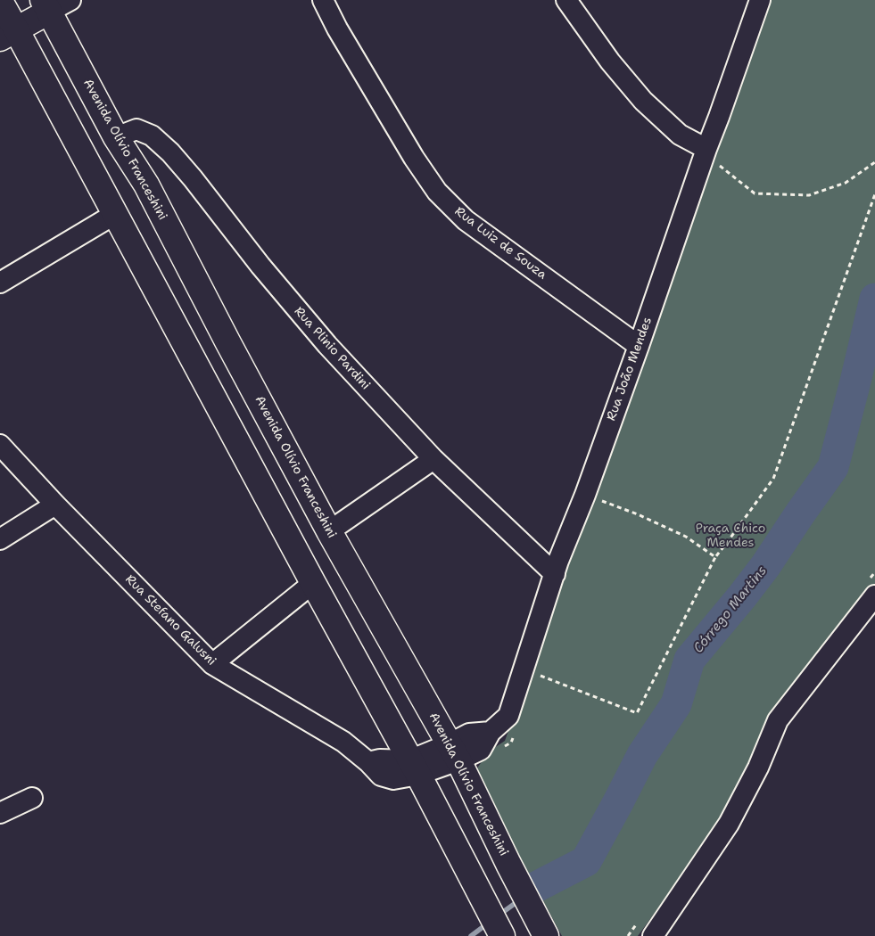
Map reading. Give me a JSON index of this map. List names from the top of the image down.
{
  "streets": {
    "main road": ["Avenida Olívio Franceshini"],
    "street": [
      "Rua Luiz de Souza",
      "Rua Plinio Pardini",
      "Rua João Mendes",
      "Rua Stefano Galusni"
    ]
  },
  "crossings": [
    ["Avenida Olívio Franceshini", "Rua Plinio Pardini"],
    ["Avenida Olívio Franceshini", "Rua João Mendes"],
    ["Rua Luiz de Souza", "Rua João Mendes"],
    ["Rua Plinio Pardini", "Rua João Mendes"],
    ["Rua João Mendes", "Rua Stefano Galusni"]
  ],
  "water": ["Córrego Martins"],
  "parks": ["Praça Chico Mendes"]
}
